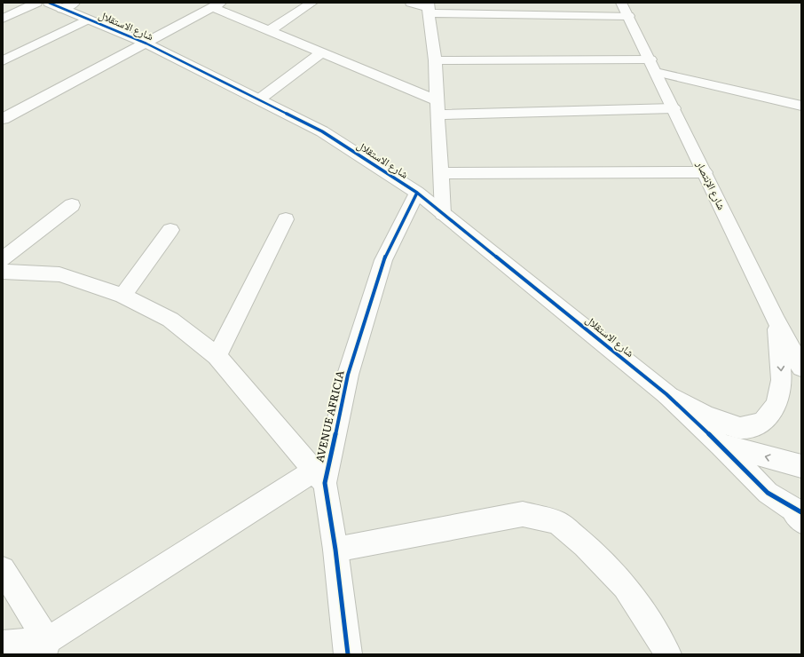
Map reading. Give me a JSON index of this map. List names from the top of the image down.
{
  "streets": {
    "street": ["شارع الاستقلال", "شارع الإنتصار", "AVENUE AFRICIA"]
  },
  "crossings": [
    ["شارع الاستقلال", "AVENUE AFRICIA"]
  ]
}
